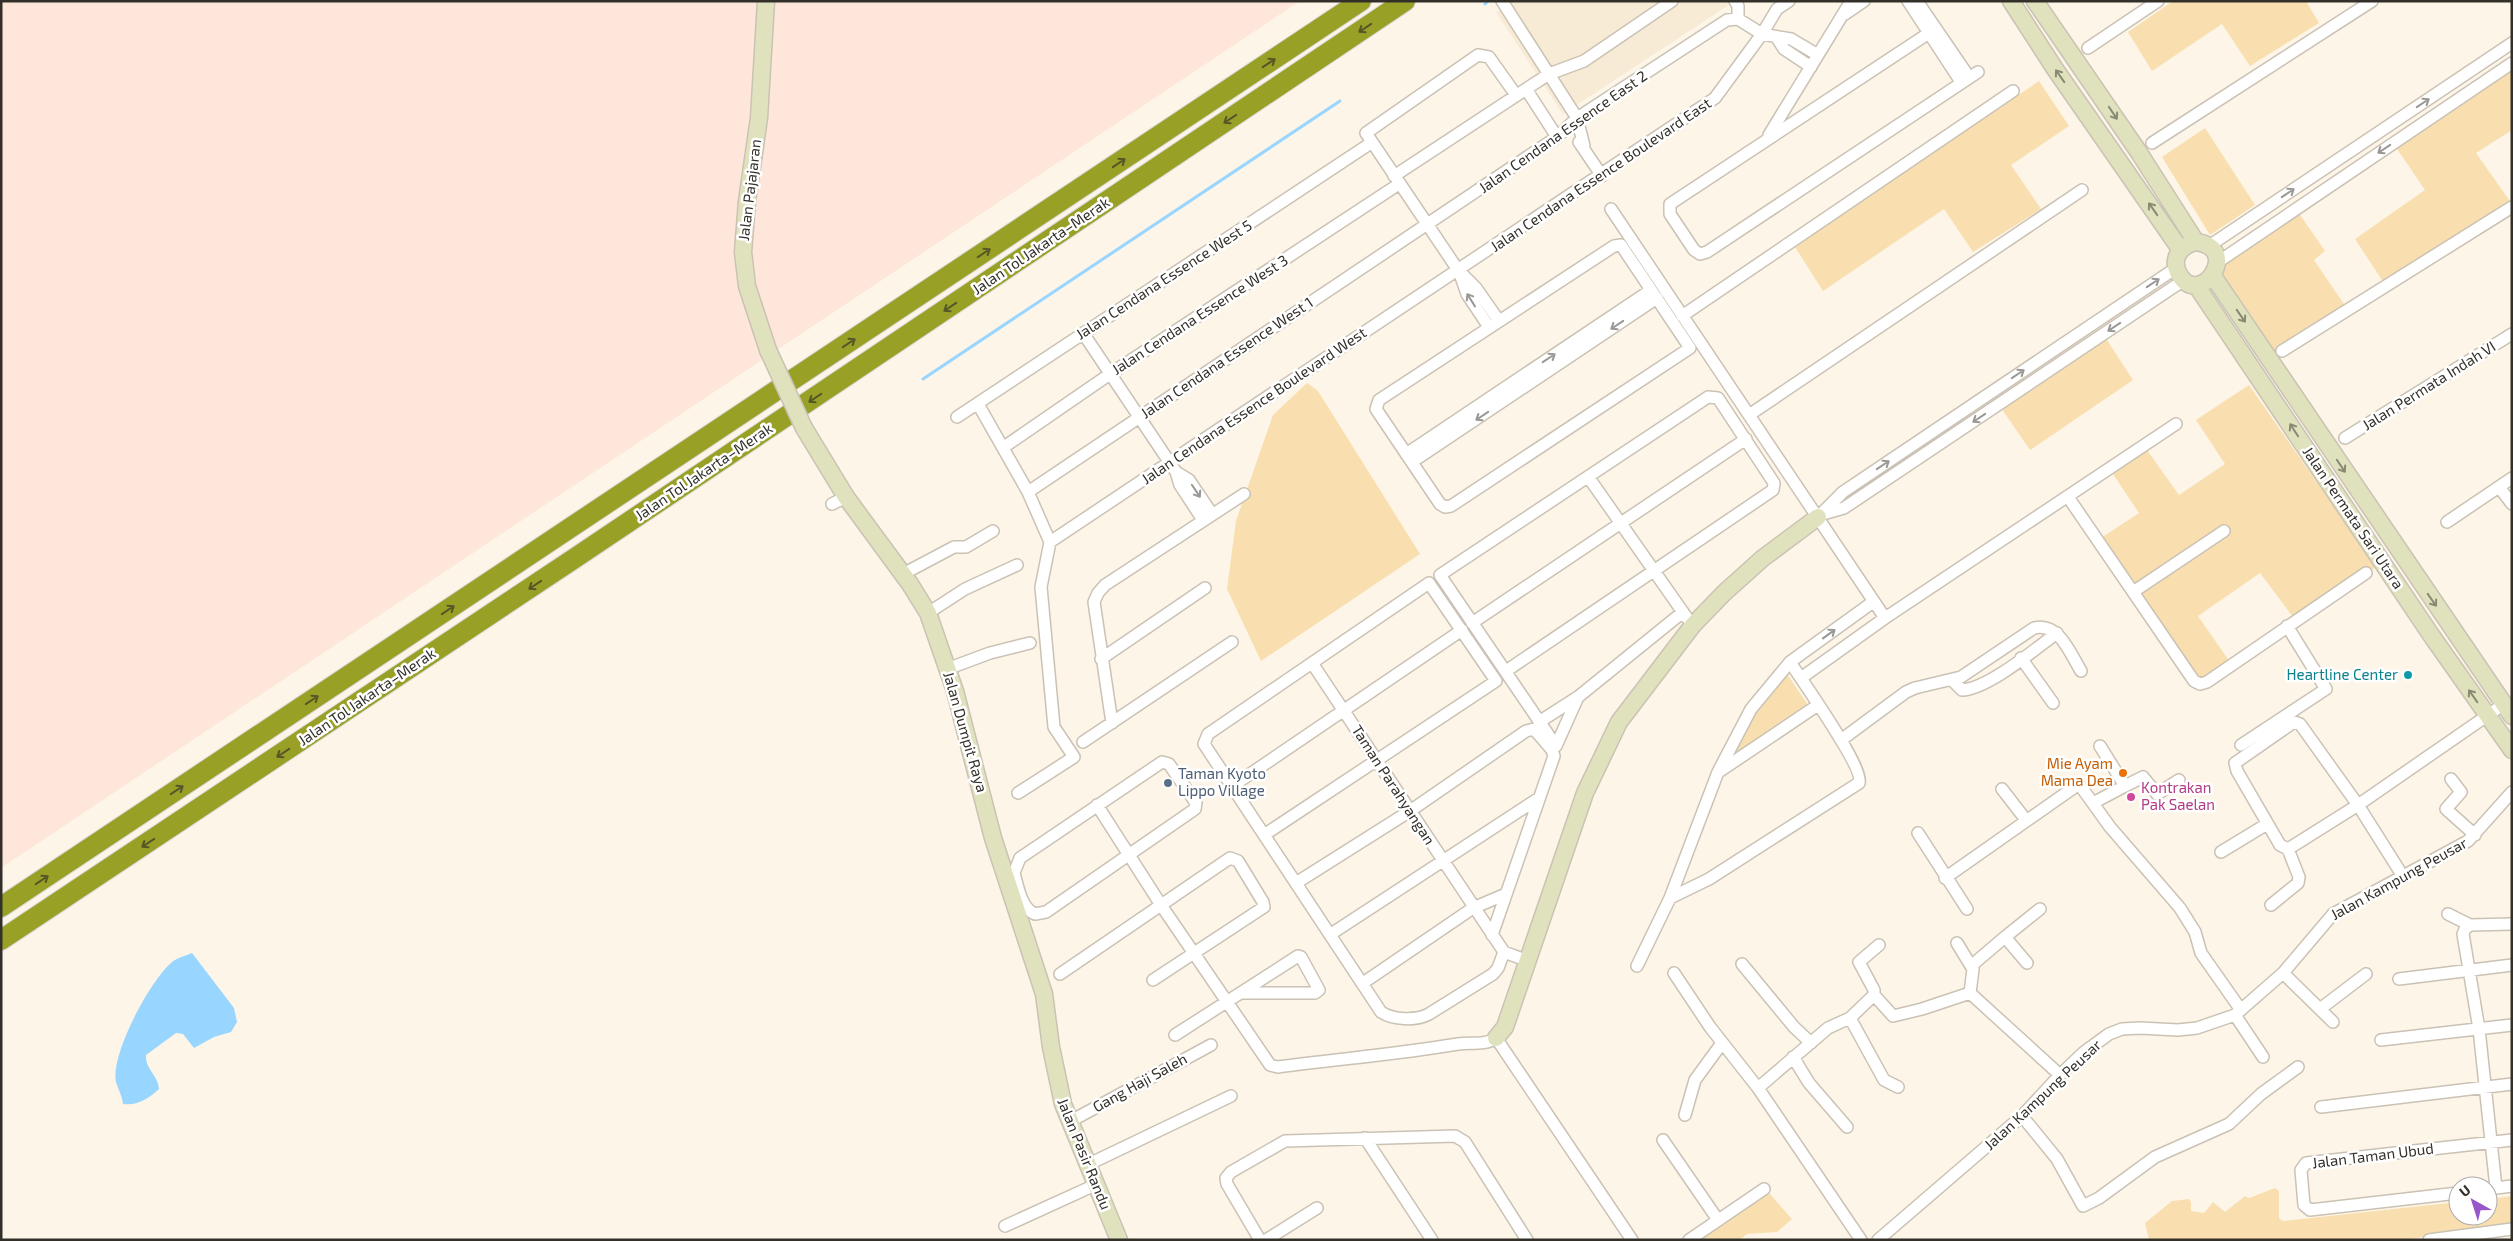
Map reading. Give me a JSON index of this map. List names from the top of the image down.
{
  "streets": {
    "highway": ["Jalan Tol Jakarta–Merak"],
    "street": [
      "Jalan Cendana Essence East 2",
      "Jalan Cendana Essence Boulevard East",
      "Jalan Pajajaran",
      "Jalan Cendana Essence West 5",
      "Jalan Cendana Essence West 3",
      "Jalan Cendana Essence West 1",
      "Jalan Permata Indah VI",
      "Jalan Cendana Essence Boulevard West",
      "Jalan Permata Sari Utara",
      "Jalan Dumpit Raya",
      "Taman Parahyangan",
      "Jalan Kampung Peusar",
      "Gang Haji Saleh",
      "Jalan Pasir Randu",
      "Jalan Taman Ubud"
    ]
  },
  "crossings": [
    ["Jalan Cendana Essence East 2", "Jalan Cendana Essence West 1"],
    ["Jalan Cendana Essence Boulevard East", "Jalan Cendana Essence Boulevard West"],
    ["Jalan Pajajaran", "Jalan Dumpit Raya"],
    ["Jalan Dumpit Raya", "Jalan Pasir Randu"],
    ["Gang Haji Saleh", "Jalan Pasir Randu"]
  ],
  "places": [
    "Heartline Center",
    "Mie Ayam Mama Dea",
    "Taman Kyoto Lippo Village",
    "Kontrakan Pak Saelan"
  ],
  "north": "top left"
}
